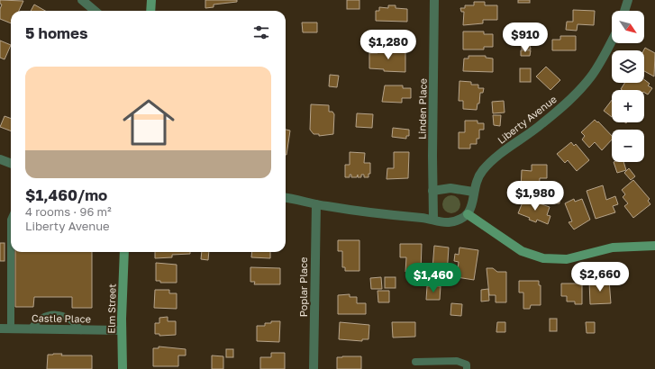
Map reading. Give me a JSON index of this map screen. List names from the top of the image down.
{
  "streets": {
    "street": [
      "Linden Place",
      "Liberty Avenue",
      "Poplar Place",
      "Elm Street",
      "Castle Place"
    ]
  },
  "crossings": [
    ["Linden Place", "Liberty Avenue"],
    ["Elm Street", "Castle Place"]
  ],
  "north": "bottom right",
  "page": {
    "map_buttons": ["+", "−"],
    "heading": "5 homes",
    "price": [
      "$910",
      "$1,280",
      "$1,980",
      "$2,660",
      "$1,460"
    ],
    "list": [
      {
        "name": "$1,460/mo",
        "note": "4 rooms · 96 m² · Liberty Avenue"
      }
    ]
  }
}
